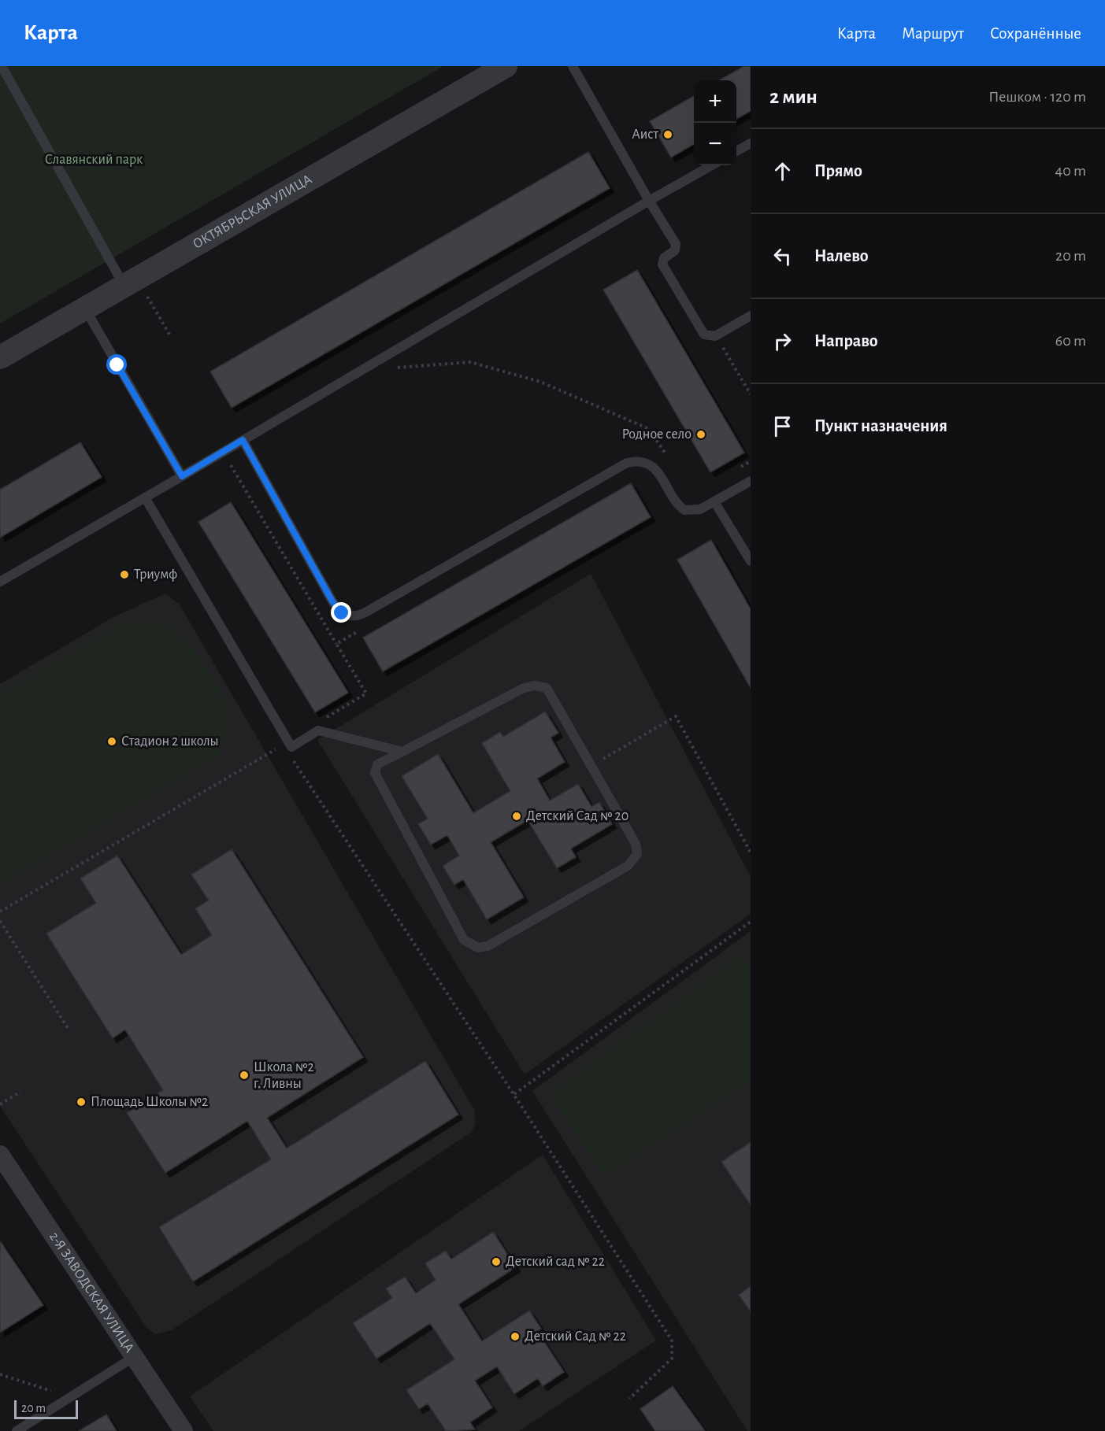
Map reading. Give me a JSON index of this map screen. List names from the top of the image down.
{
  "streets": {
    "street": ["ОКТЯБРЬСКАЯ УЛИЦА", "2-Я ЗАВОДСКАЯ УЛИЦА"]
  },
  "parks": ["Славянский парк"],
  "places": [
    "Аист",
    "Родное село",
    "Триумф",
    "Стадион 2 школы",
    "Детский Сад № 20",
    "Школа №2 г. Ливны",
    "Площадь Школы №2",
    "Детский сад № 22",
    "Детский Сад № 22"
  ],
  "scale_bar": "20 m",
  "page": {
    "header": "Карта",
    "nav": ["Карта", "Маршрут", "Сохранённые"],
    "heading": ["2 мин", "Пешком · 120 m"],
    "map_buttons": ["+", "−"],
    "list": [
      ["Прямо", "40 m"],
      ["Налево", "20 m"],
      ["Направо", "60 m"],
      "Пункт назначения"
    ],
    "scale": "20 m"
  }
}
